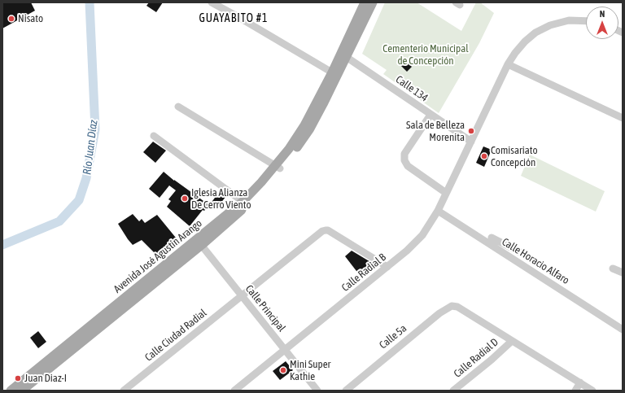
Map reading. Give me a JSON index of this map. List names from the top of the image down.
{
  "streets": {
    "main road": ["Avenida José Agustín Arango"],
    "street": [
      "Calle 134",
      "Calle Horacio Alfaro",
      "Calle Radial B",
      "Calle Principal",
      "Calle Ciudad Radial",
      "Calle 5a",
      "Calle Radial D"
    ]
  },
  "crossings": [
    ["Calle 134", "Avenida José Agustín Arango"],
    ["Calle 134", "Calle Radial B"],
    ["Avenida José Agustín Arango", "Calle Principal"],
    ["Calle Horacio Alfaro", "Calle Radial B"],
    ["Calle Radial B", "Calle Principal"],
    ["Calle Radial B", "Calle Ciudad Radial"],
    ["Calle Principal", "Calle Ciudad Radial"],
    ["Calle 5a", "Calle Radial D"]
  ],
  "districts": ["GUAYABITO #1"],
  "water": ["Río Juan Díaz"],
  "parks": ["Cementerio Municipal de Concepción"],
  "places": [
    "Nisato",
    "Sala de Belleza Morenita",
    "Comisariato Concepción",
    "Iglesia Alianza De Cerro Viento",
    "Mini Super Kathie",
    "Juan Diaz-I"
  ],
  "north": "top"
}
